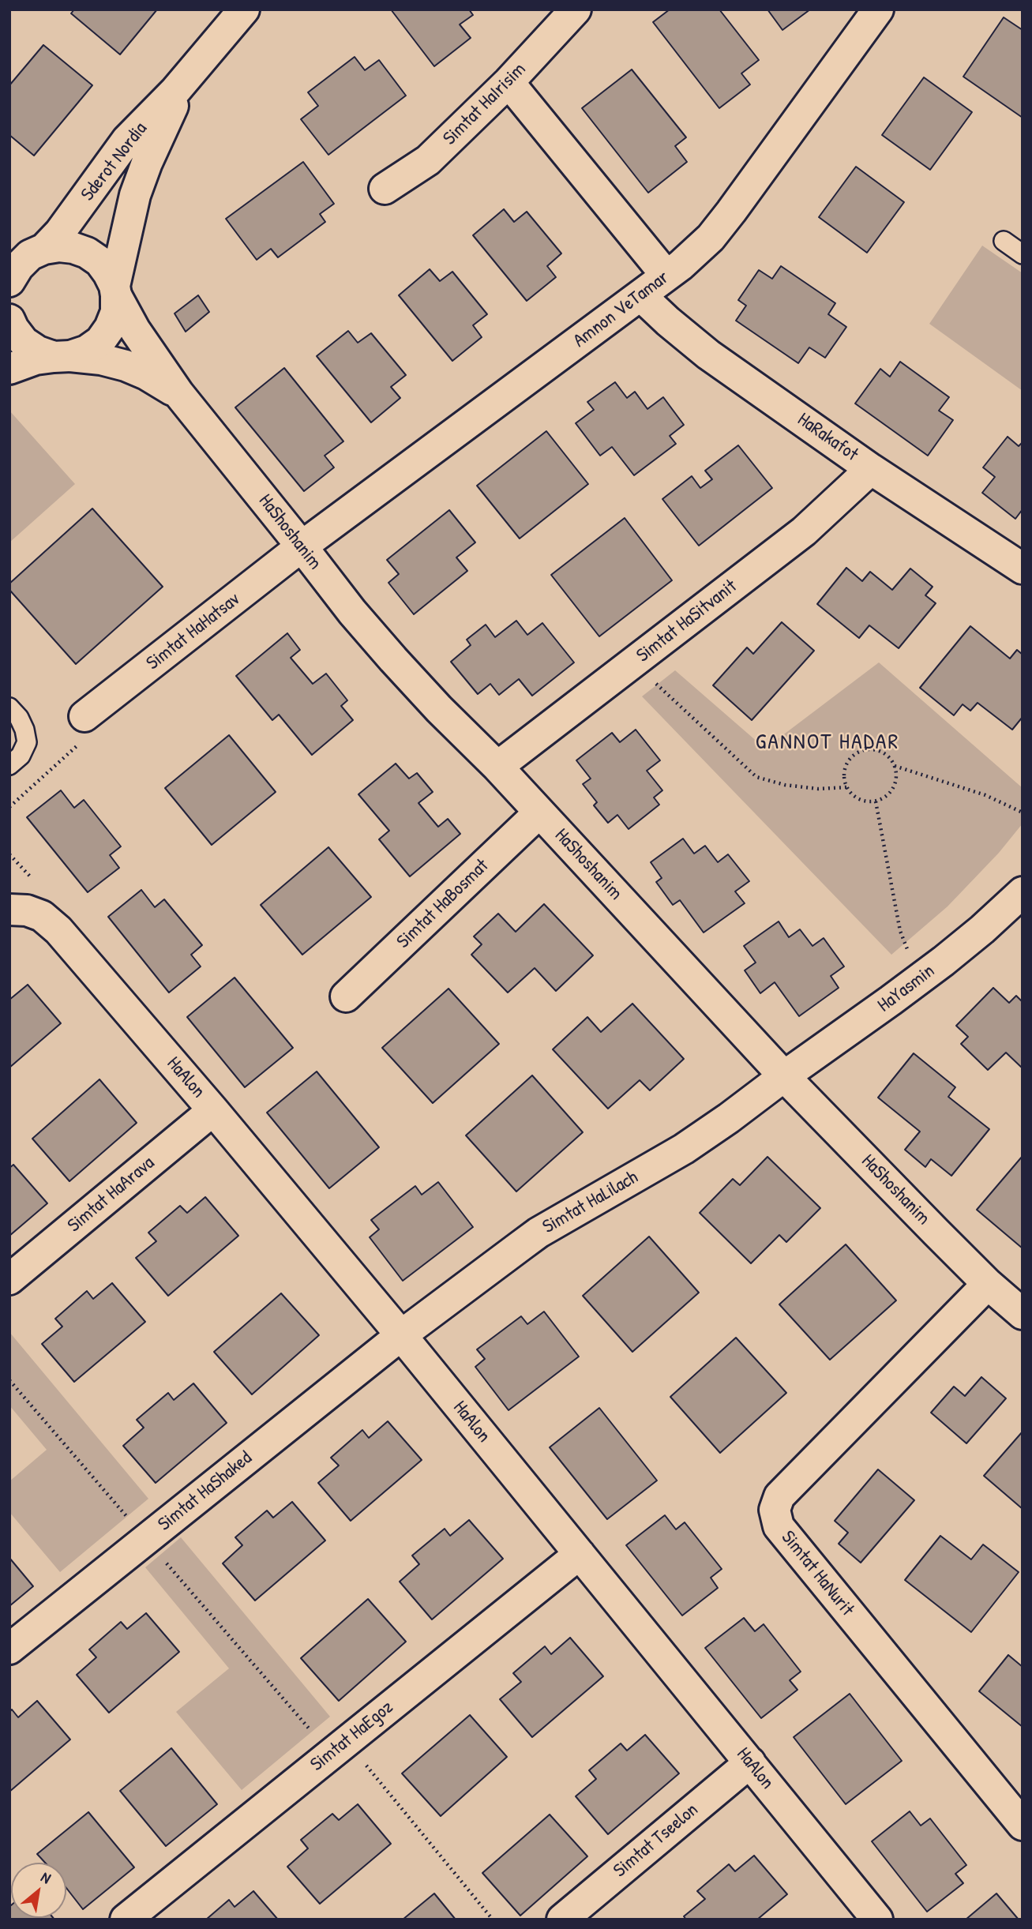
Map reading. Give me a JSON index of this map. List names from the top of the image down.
{
  "streets": {
    "street": [
      "Simtat HaIrisim",
      "Sderot Nordia",
      "Amnon VeTamar",
      "HaRakafot",
      "HaShoshanim",
      "Simtat HaSitvanit",
      "Simtat HaHatsav",
      "Simtat HaBosmat",
      "HaYasmin",
      "HaAlon",
      "Simtat HaArava",
      "Simtat HaLilach",
      "Simtat HaShaked",
      "Simtat HaNurit",
      "Simtat HaEgoz",
      "Simtat Tseelon"
    ]
  },
  "crossings": [
    ["Sderot Nordia", "HaShoshanim"],
    ["Amnon VeTamar", "HaRakafot"],
    ["Amnon VeTamar", "HaShoshanim"],
    ["Amnon VeTamar", "Simtat HaHatsav"],
    ["HaRakafot", "Simtat HaSitvanit"],
    ["HaShoshanim", "Simtat HaSitvanit"],
    ["HaShoshanim", "Simtat HaHatsav"],
    ["HaShoshanim", "Simtat HaBosmat"],
    ["HaShoshanim", "HaYasmin"],
    ["HaShoshanim", "Simtat HaLilach"],
    ["HaShoshanim", "Simtat HaNurit"],
    ["HaYasmin", "Simtat HaLilach"],
    ["HaAlon", "Simtat HaArava"],
    ["HaAlon", "Simtat HaLilach"],
    ["HaAlon", "Simtat HaShaked"],
    ["HaAlon", "Simtat HaEgoz"],
    ["HaAlon", "Simtat Tseelon"],
    ["Simtat HaLilach", "Simtat HaShaked"]
  ],
  "districts": ["GANNOT HADAR"],
  "north": "top right"
}
